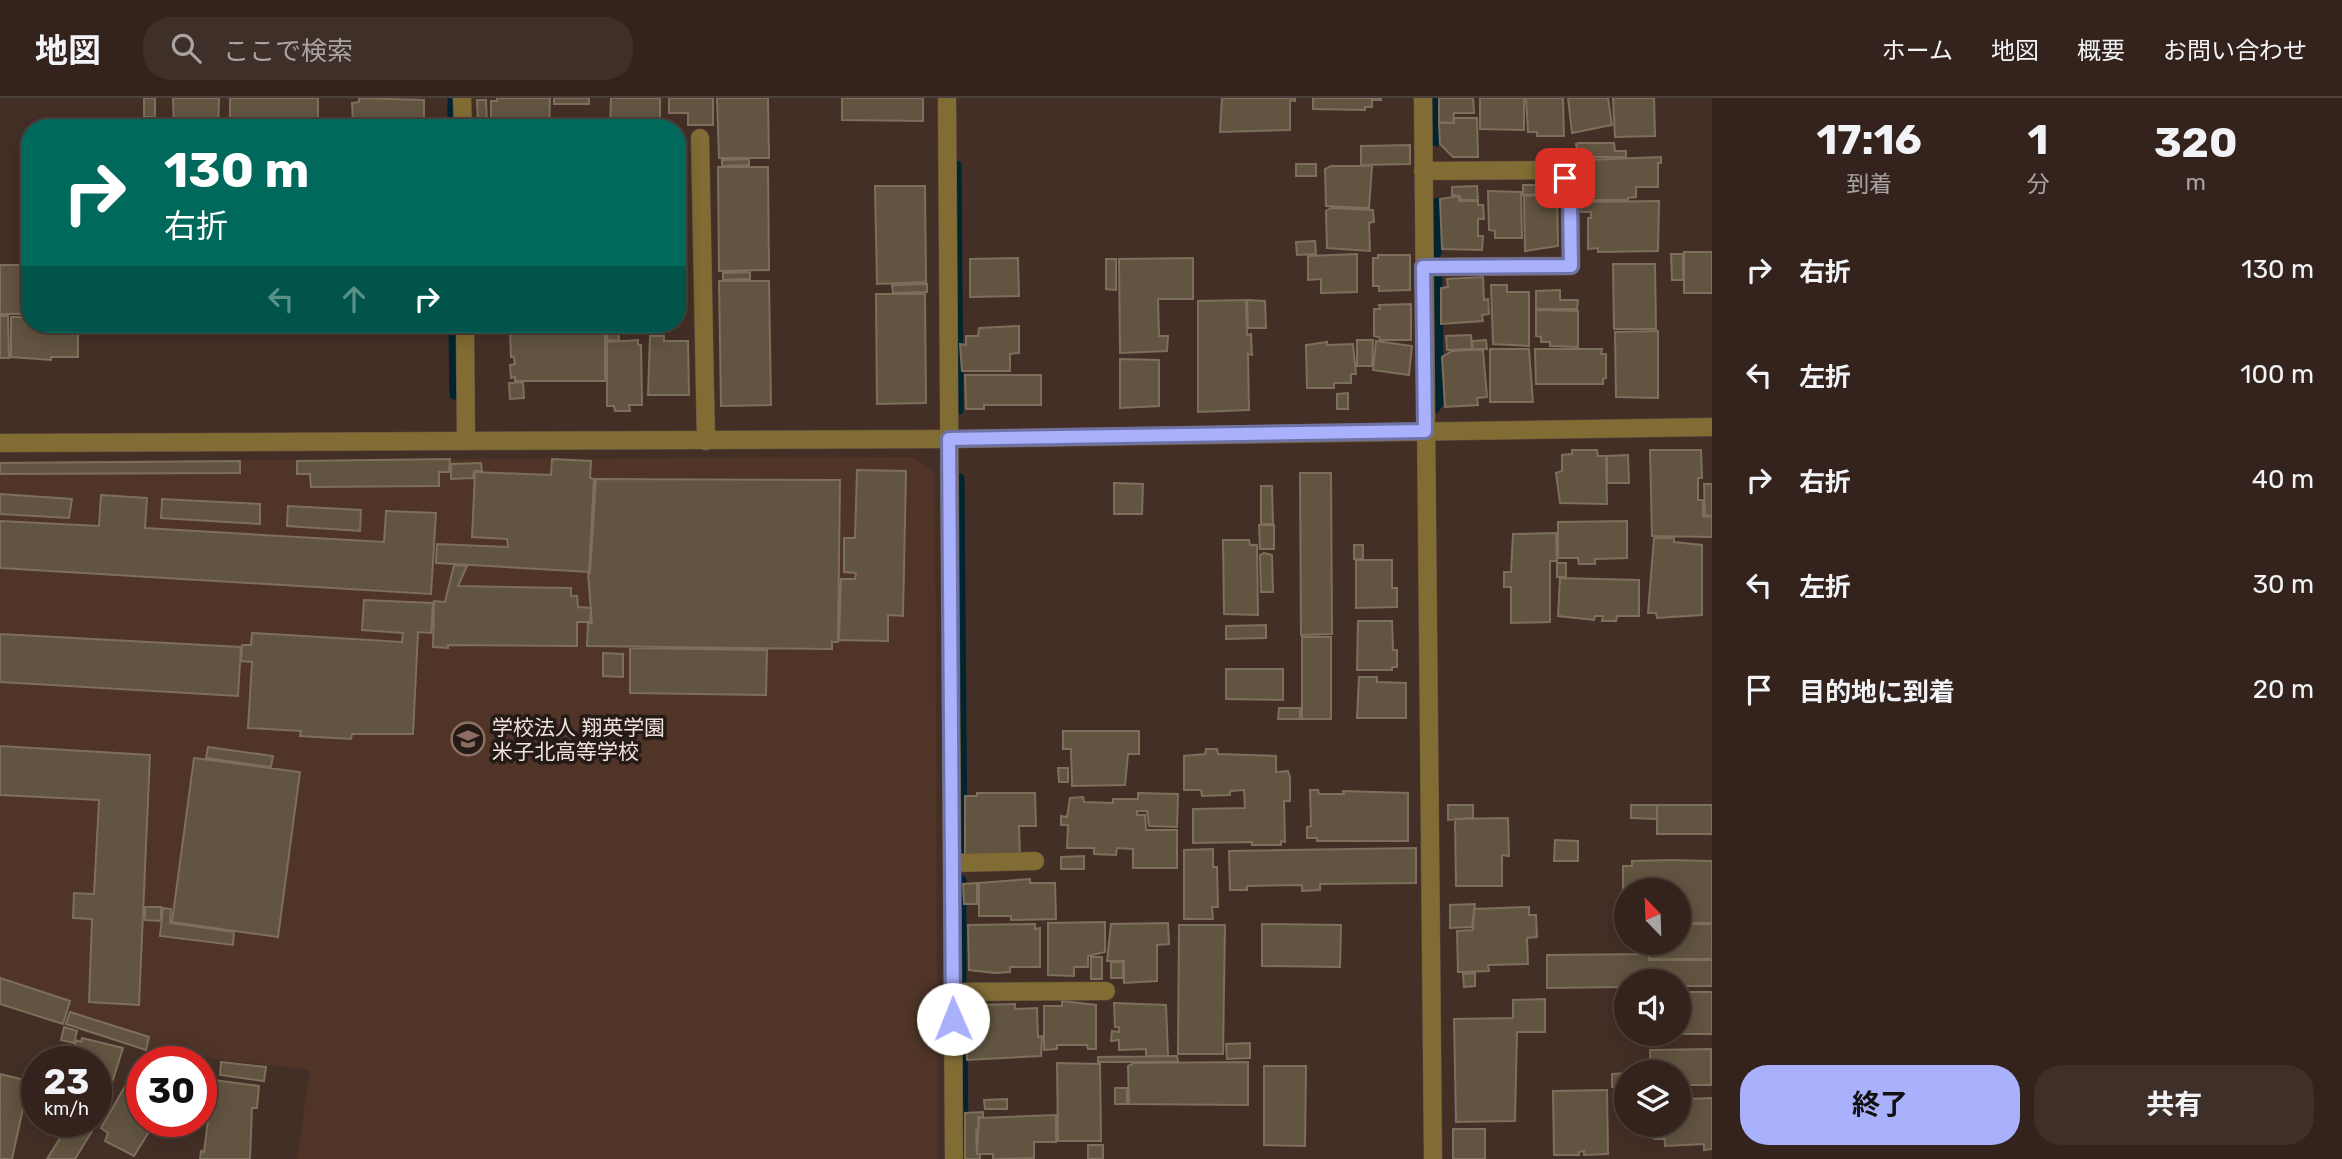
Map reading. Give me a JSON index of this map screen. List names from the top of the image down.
{
  "places": {
    "school or university": ["学校法人 翔英学園 米子北高等学校"]
  },
  "north": "top left",
  "page": {
    "header": "地図",
    "search": "ここで検索",
    "nav": [
      "ホーム",
      "地図",
      "概要",
      "お問い合わせ"
    ],
    "eta": [
      "17:16",
      "到着",
      "1",
      "分",
      "320",
      "m"
    ],
    "turn": ["130 m", "右折"],
    "list": [
      {
        "name": "右折",
        "value": "130 m"
      },
      {
        "name": "左折",
        "value": "100 m"
      },
      {
        "name": "右折",
        "value": "40 m"
      },
      {
        "name": "左折",
        "value": "30 m"
      },
      {
        "name": "目的地に到着",
        "value": "20 m"
      }
    ],
    "speed": "23 km/h",
    "limit": "30",
    "buttons": ["終了", "共有"]
  }
}
